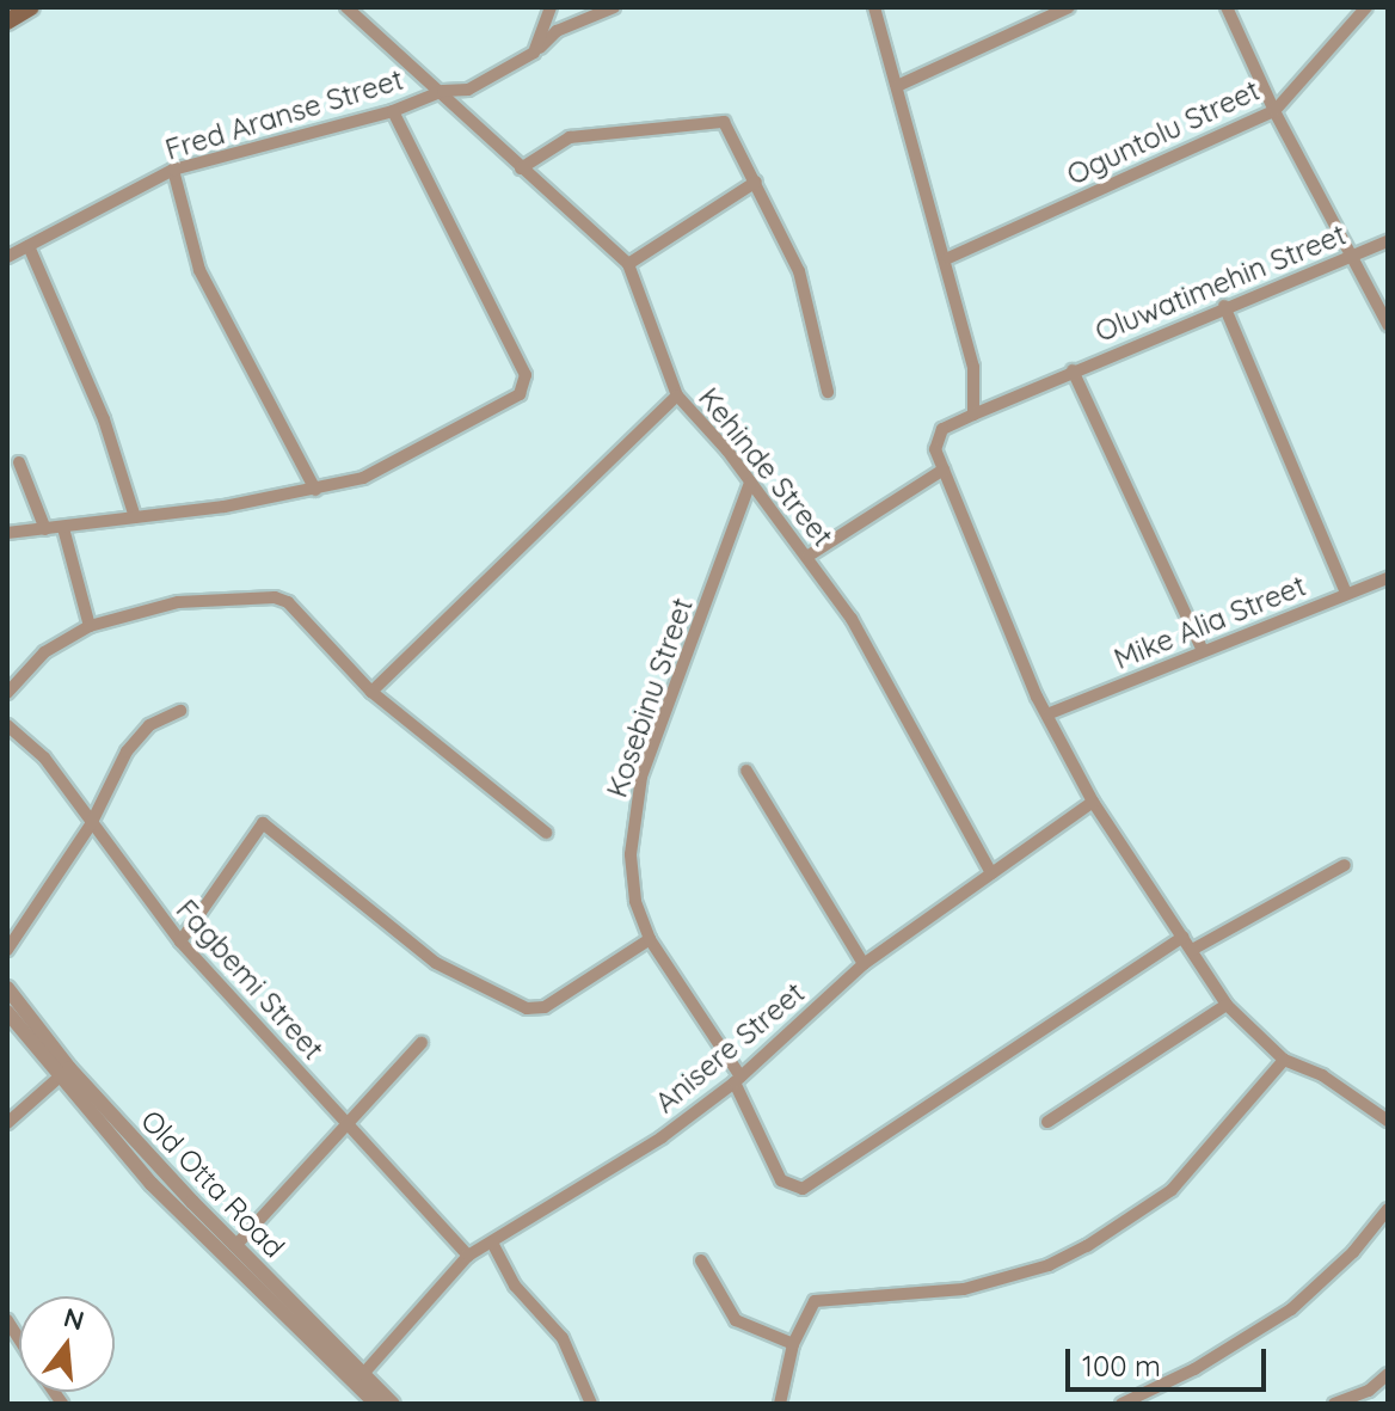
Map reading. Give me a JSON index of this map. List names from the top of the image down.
{
  "streets": {
    "street": [
      "Fred Aranse Street",
      "Oguntolu Street",
      "Oluwatimehin Street",
      "Kehinde Street",
      "Mike Alia Street",
      "Kosebinu Street",
      "Fagbemi Street",
      "Anisere Street",
      "Old Otta Road"
    ]
  },
  "crossings": [
    ["Fred Aranse Street", "Kehinde Street"],
    ["Kehinde Street", "Kosebinu Street"],
    ["Kehinde Street", "Anisere Street"],
    ["Kosebinu Street", "Anisere Street"],
    ["Fagbemi Street", "Anisere Street"],
    ["Anisere Street", "Old Otta Road"]
  ],
  "scale_bar": "100 m",
  "north": "top"
}
